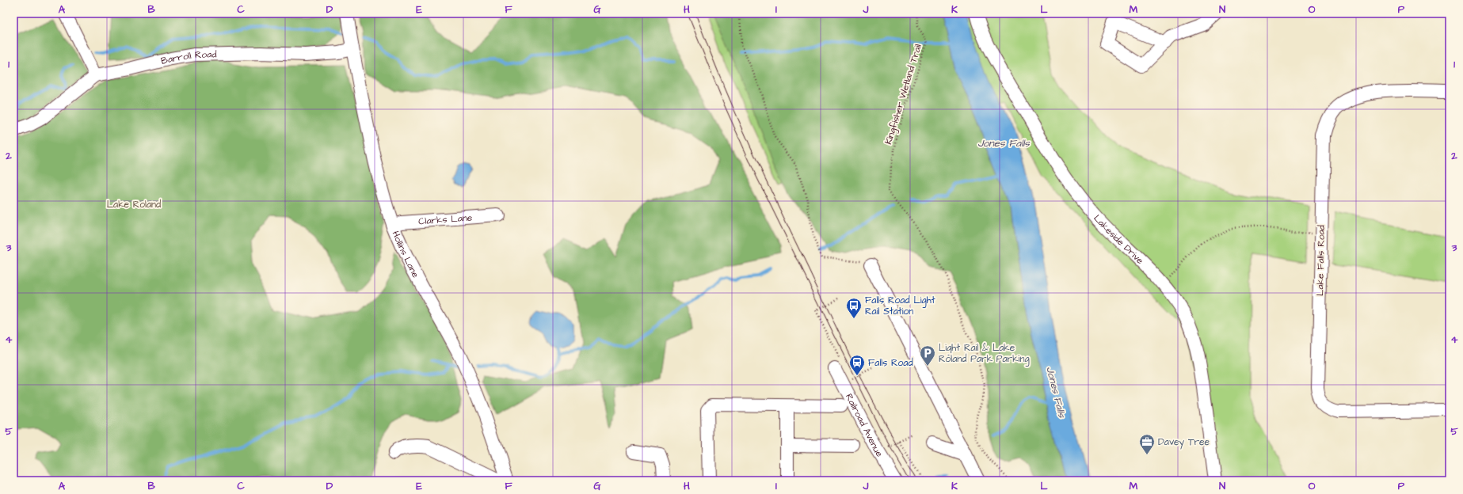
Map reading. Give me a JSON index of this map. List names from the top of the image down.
{
  "streets": {
    "street": [
      "Barroll Road",
      "Clarks Lane",
      "Lakeside Drive",
      "Hollins Lane",
      "Lake Falls Road",
      "Railroad Avenue"
    ],
    "path": ["Kingfisher Wetland Trail"]
  },
  "crossings": [
    ["Barroll Road", "Hollins Lane"],
    ["Clarks Lane", "Hollins Lane"]
  ],
  "water": ["Jones Falls"],
  "parks": ["Lake Roland"],
  "places": {
    "bus stop": ["Falls Road Light Rail Station"],
    "parking": ["Light Rail & Lake Roland Park Parking"],
    "station": ["Falls Road"],
    "office": ["Davey Tree"]
  },
  "grid": {
    "columns": [
      "A",
      "B",
      "C",
      "D",
      "E",
      "F",
      "G",
      "H",
      "I",
      "J",
      "K",
      "L",
      "M",
      "N",
      "O",
      "P"
    ],
    "rows": [
      "1",
      "2",
      "3",
      "4",
      "5"
    ]
  }
}
